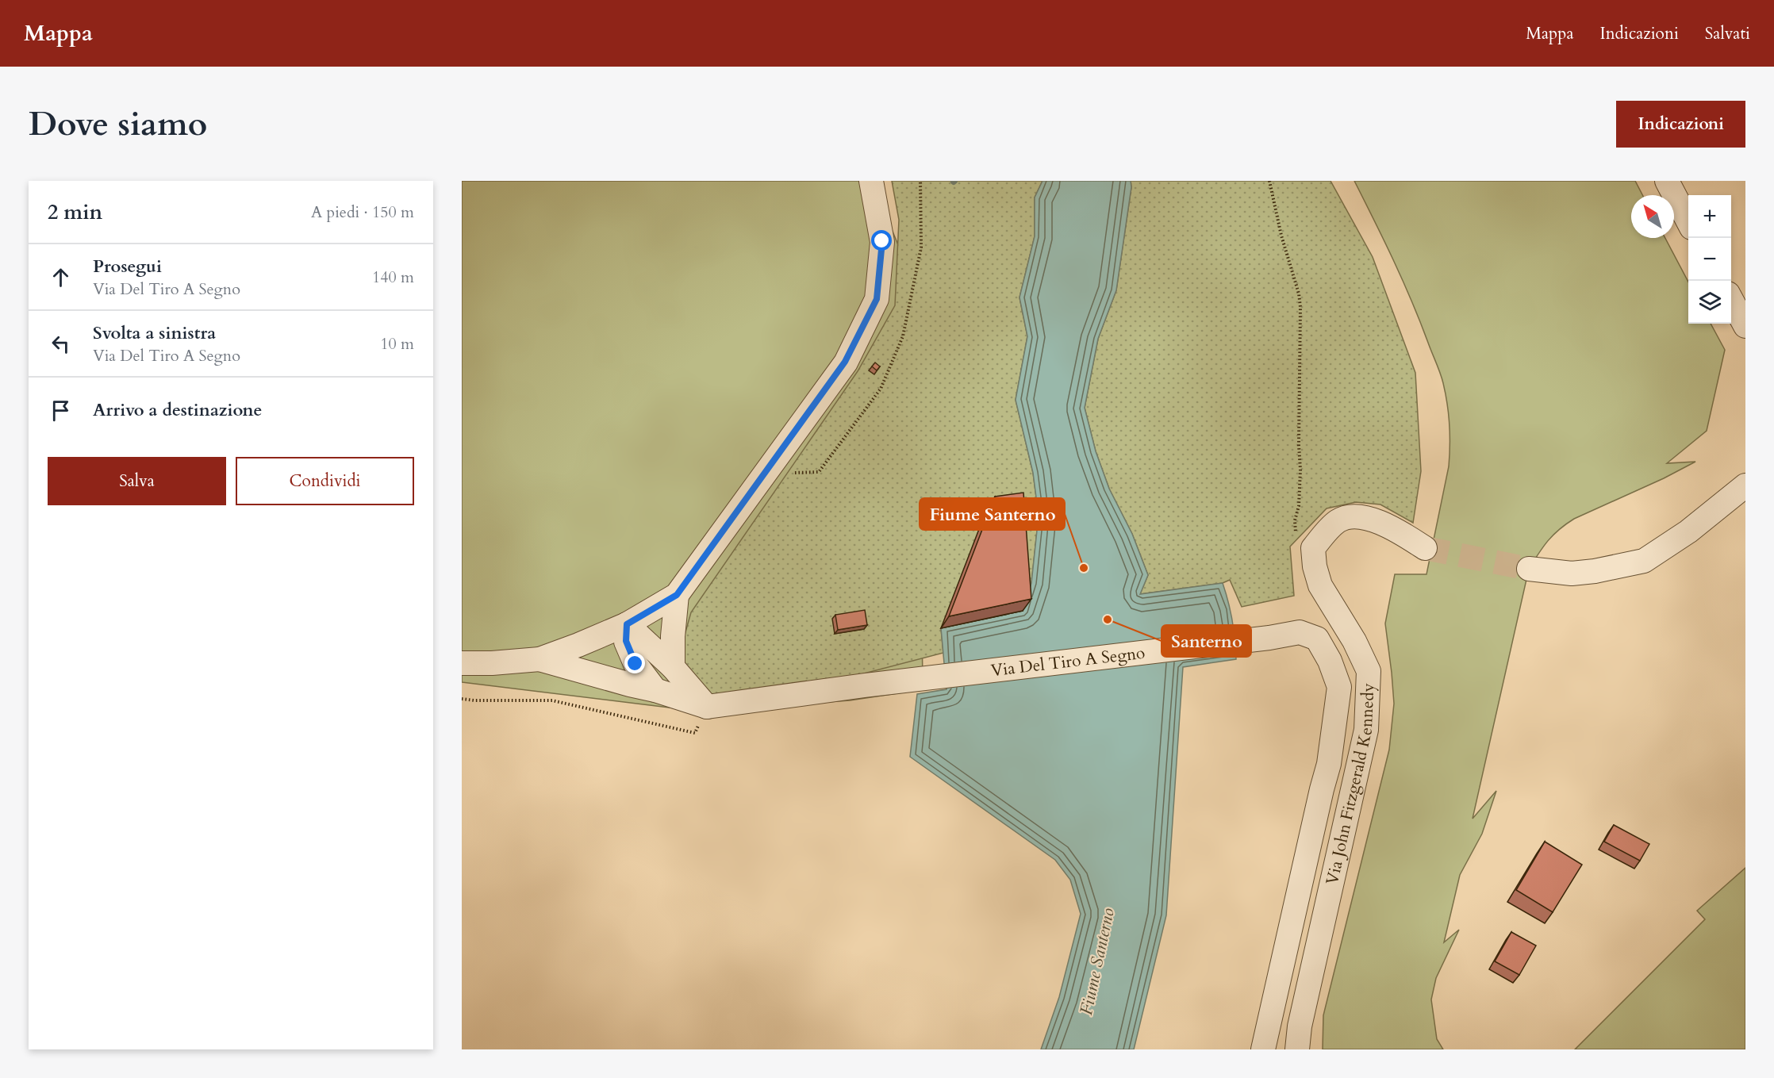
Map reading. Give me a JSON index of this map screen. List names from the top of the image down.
{
  "streets": {
    "street": ["Via Del Tiro A Segno", "Via John Fitzgerald Kennedy"]
  },
  "water": ["Fiume Santerno"],
  "places": ["Fiume Santerno", "Santerno"],
  "north": "top left",
  "page": {
    "header": "Mappa",
    "nav": ["Mappa", "Indicazioni", "Salvati"],
    "buttons": [
      "Indicazioni",
      ["Salva", "Condividi"]
    ],
    "title": "Dove siamo",
    "heading": ["2 min", "A piedi · 150 m"],
    "map_buttons": ["+", "−"],
    "list": [
      ["Prosegui", "Via Del Tiro A Segno", "140 m"],
      ["Svolta a sinistra", "Via Del Tiro A Segno", "10 m"],
      "Arrivo a destinazione"
    ]
  }
}
